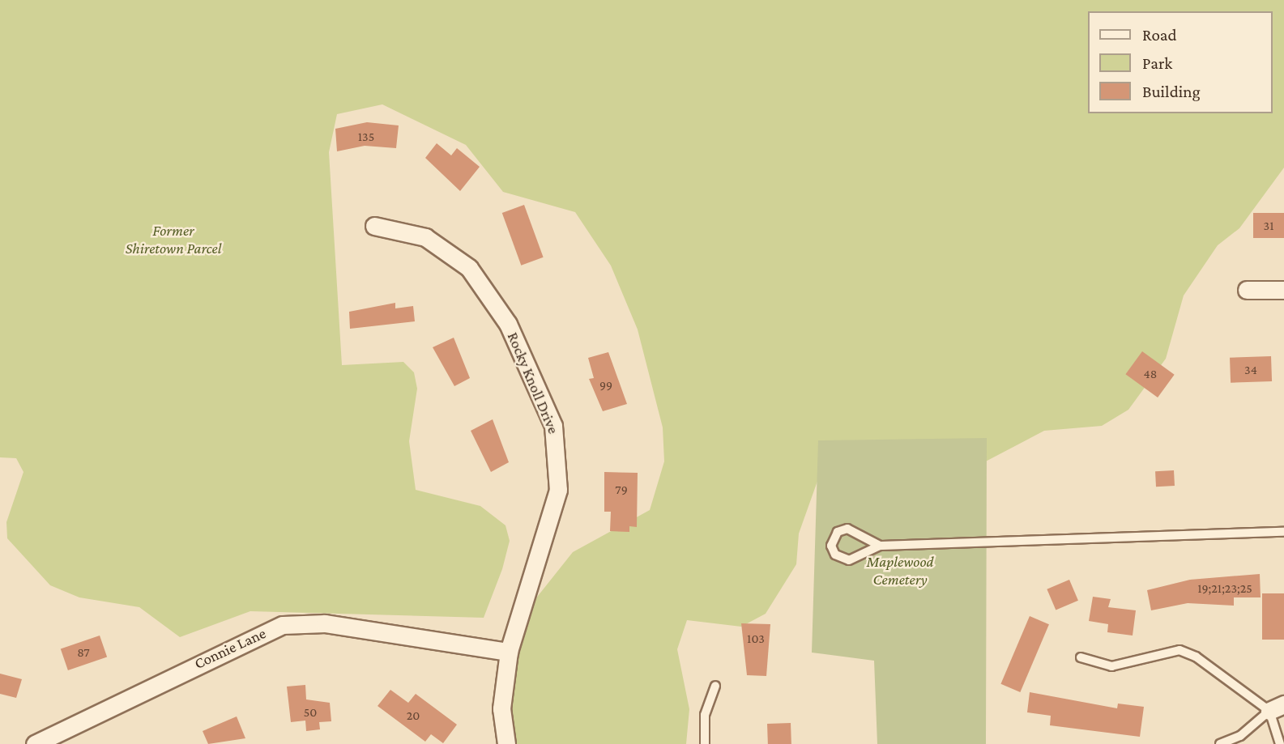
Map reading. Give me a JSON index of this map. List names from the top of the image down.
{
  "streets": {
    "street": ["Rocky Knoll Drive", "Connie Lane"]
  },
  "crossings": [
    ["Rocky Knoll Drive", "Connie Lane"]
  ],
  "parks": ["Former Shiretown Parcel", "Maplewood Cemetery"],
  "house_numbers": [
    "135",
    "31",
    "34",
    "48",
    "99",
    "79",
    "19;21;23;25",
    "103",
    "87",
    "50",
    "20"
  ],
  "legend": ["Road", "Park", "Building"]
}
